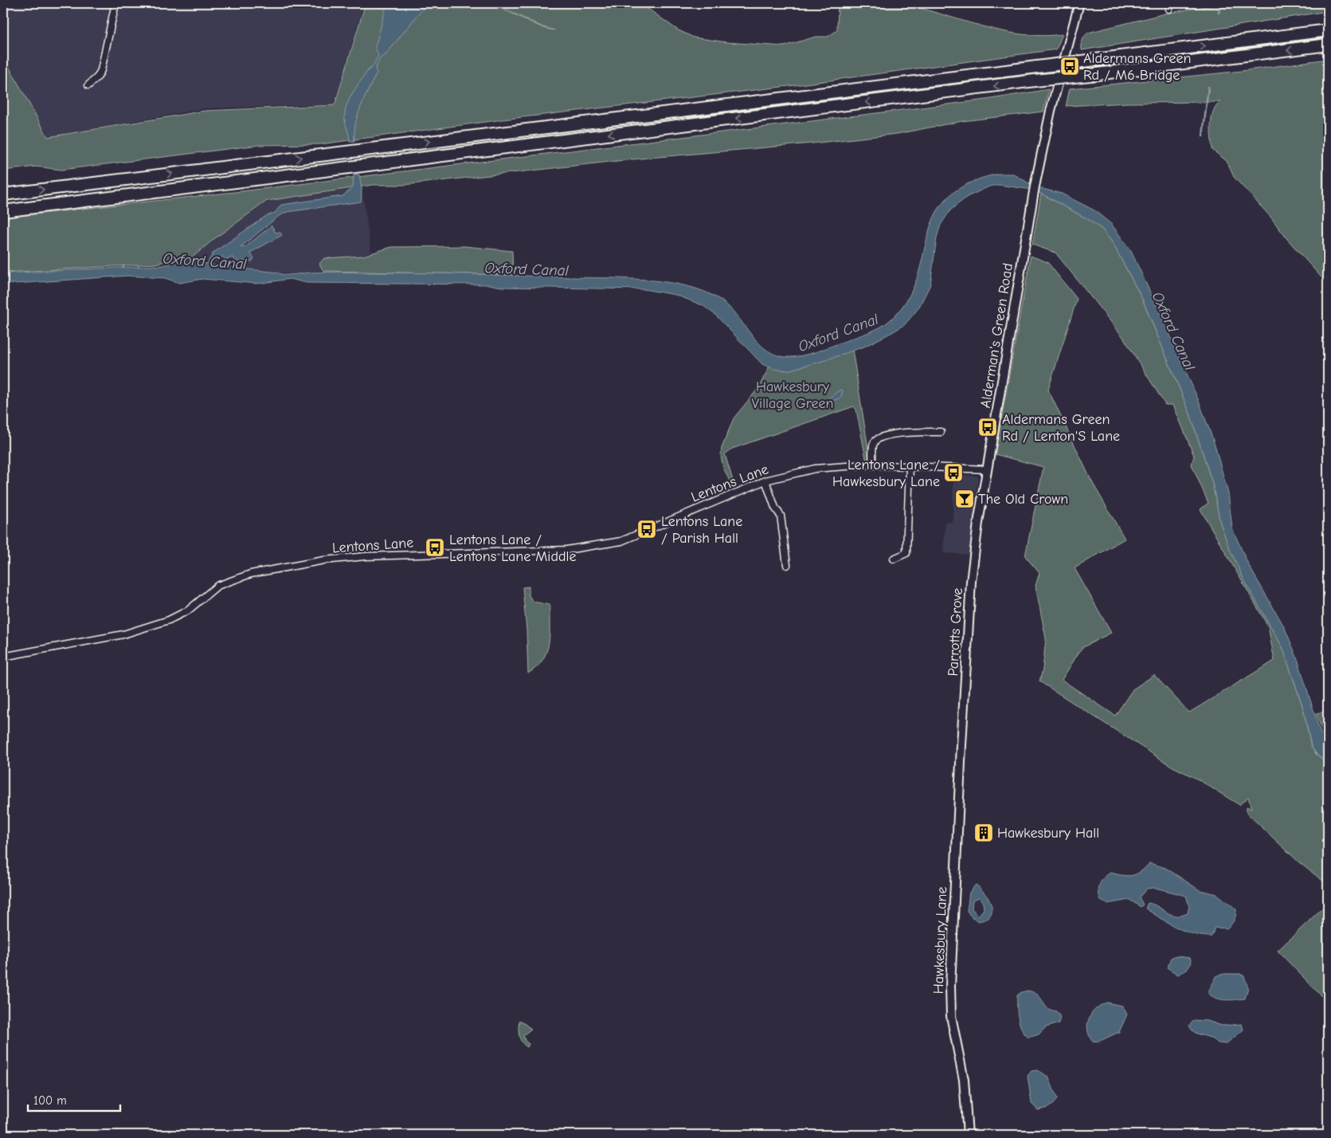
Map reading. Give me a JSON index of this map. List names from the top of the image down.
{
  "streets": {
    "main road": ["Alderman's Green Road", "Parrotts Grove", "Hawkesbury Lane"],
    "street": ["Lentons Lane"]
  },
  "crossings": [
    ["Alderman's Green Road", "Lentons Lane"],
    ["Alderman's Green Road", "Parrotts Grove"],
    ["Parrotts Grove", "Hawkesbury Lane"]
  ],
  "water": ["Oxford Canal"],
  "parks": ["Hawkesbury Village Green"],
  "places": {
    "bus stop": [
      "Aldermans Green Rd / M6 Bridge",
      "Aldermans Green Rd / Lenton'S Lane",
      "Lentons Lane / Hawkesbury Lane",
      "Lentons Lane / Parish Hall",
      "Lentons Lane / Lentons Lane Middle"
    ],
    "bar": ["The Old Crown"],
    "building": ["Hawkesbury Hall"]
  },
  "scale_bar": "100 m"
}
